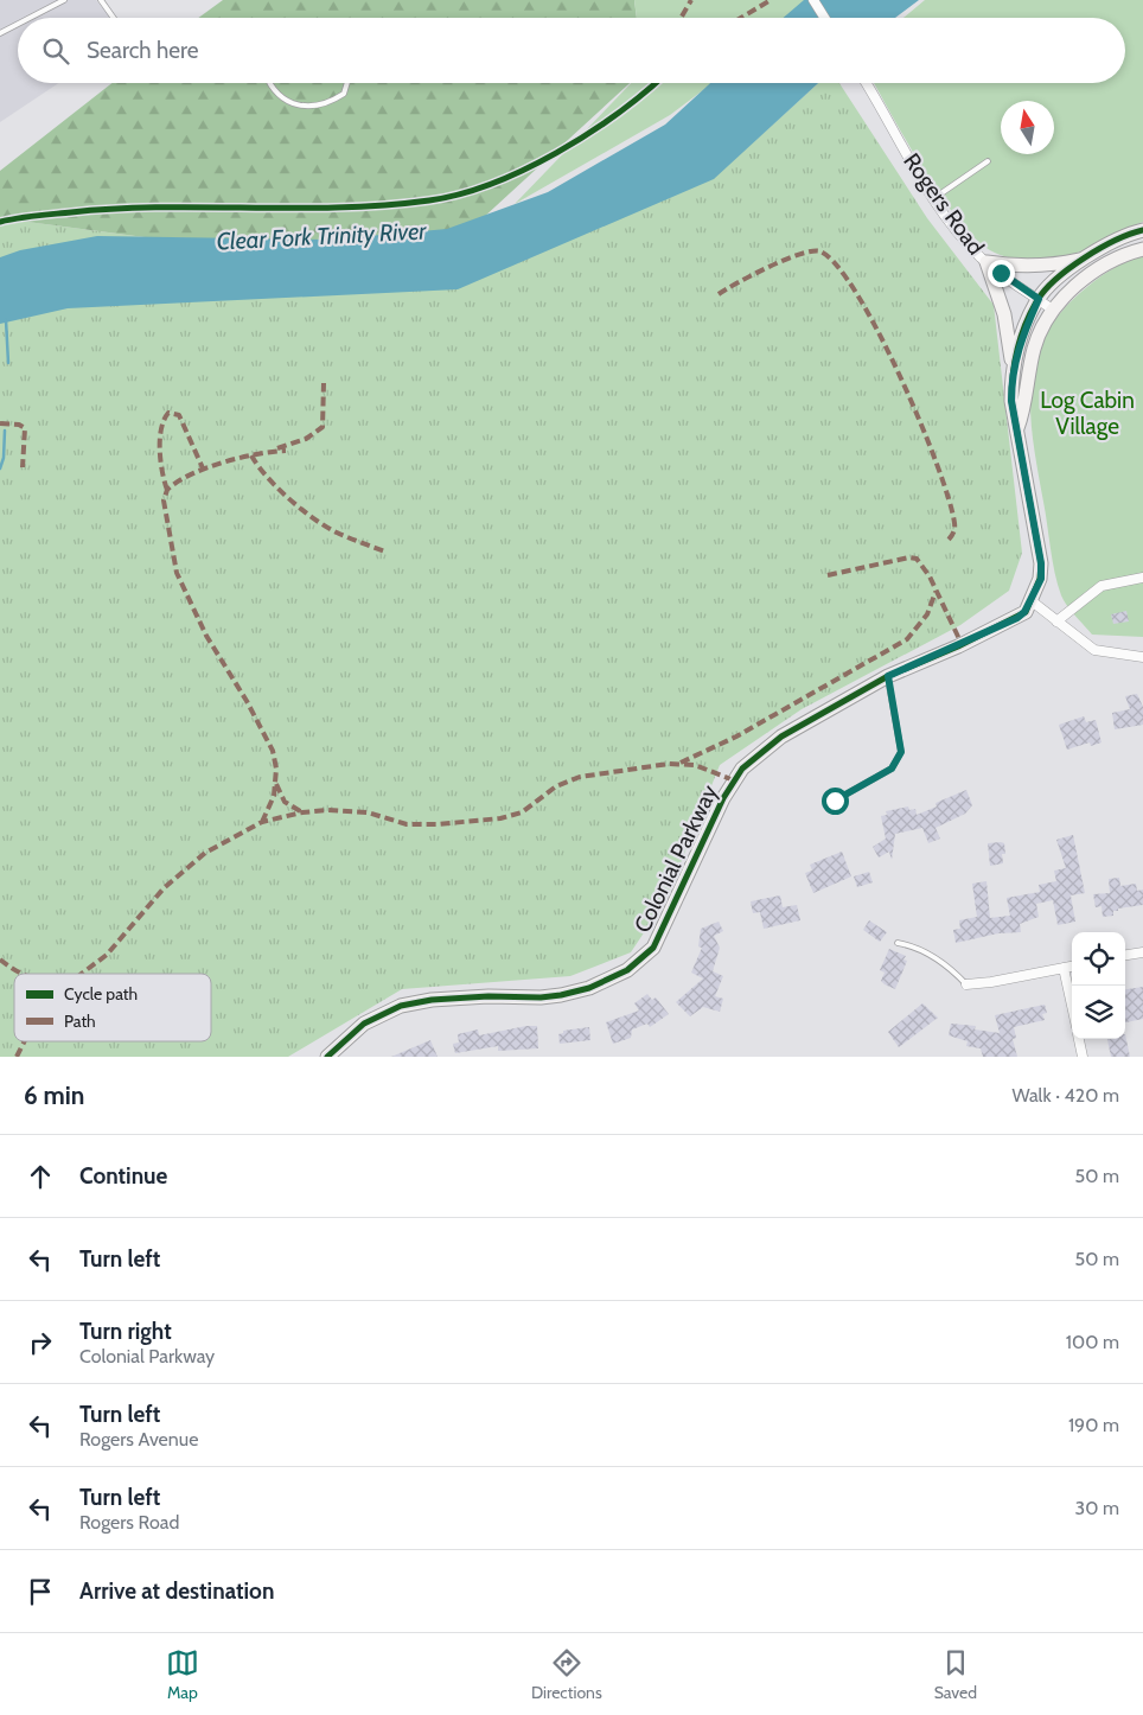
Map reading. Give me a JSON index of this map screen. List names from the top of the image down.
{
  "streets": {
    "street": ["Rogers Road", "Colonial Parkway"]
  },
  "water": ["Clear Fork Trinity River"],
  "parks": ["Log Cabin Village"],
  "legend": ["Cycle path", "Path"],
  "north": "top",
  "page": {
    "search": "Search here",
    "heading": ["6 min", "Walk · 420 m"],
    "list": [
      ["Continue", "50 m"],
      ["Turn left", "50 m"],
      ["Turn right", "Colonial Parkway", "100 m"],
      ["Turn left", "Rogers Avenue", "190 m"],
      ["Turn left", "Rogers Road", "30 m"],
      "Arrive at destination"
    ],
    "nav": ["Map", "Directions", "Saved"]
  }
}
